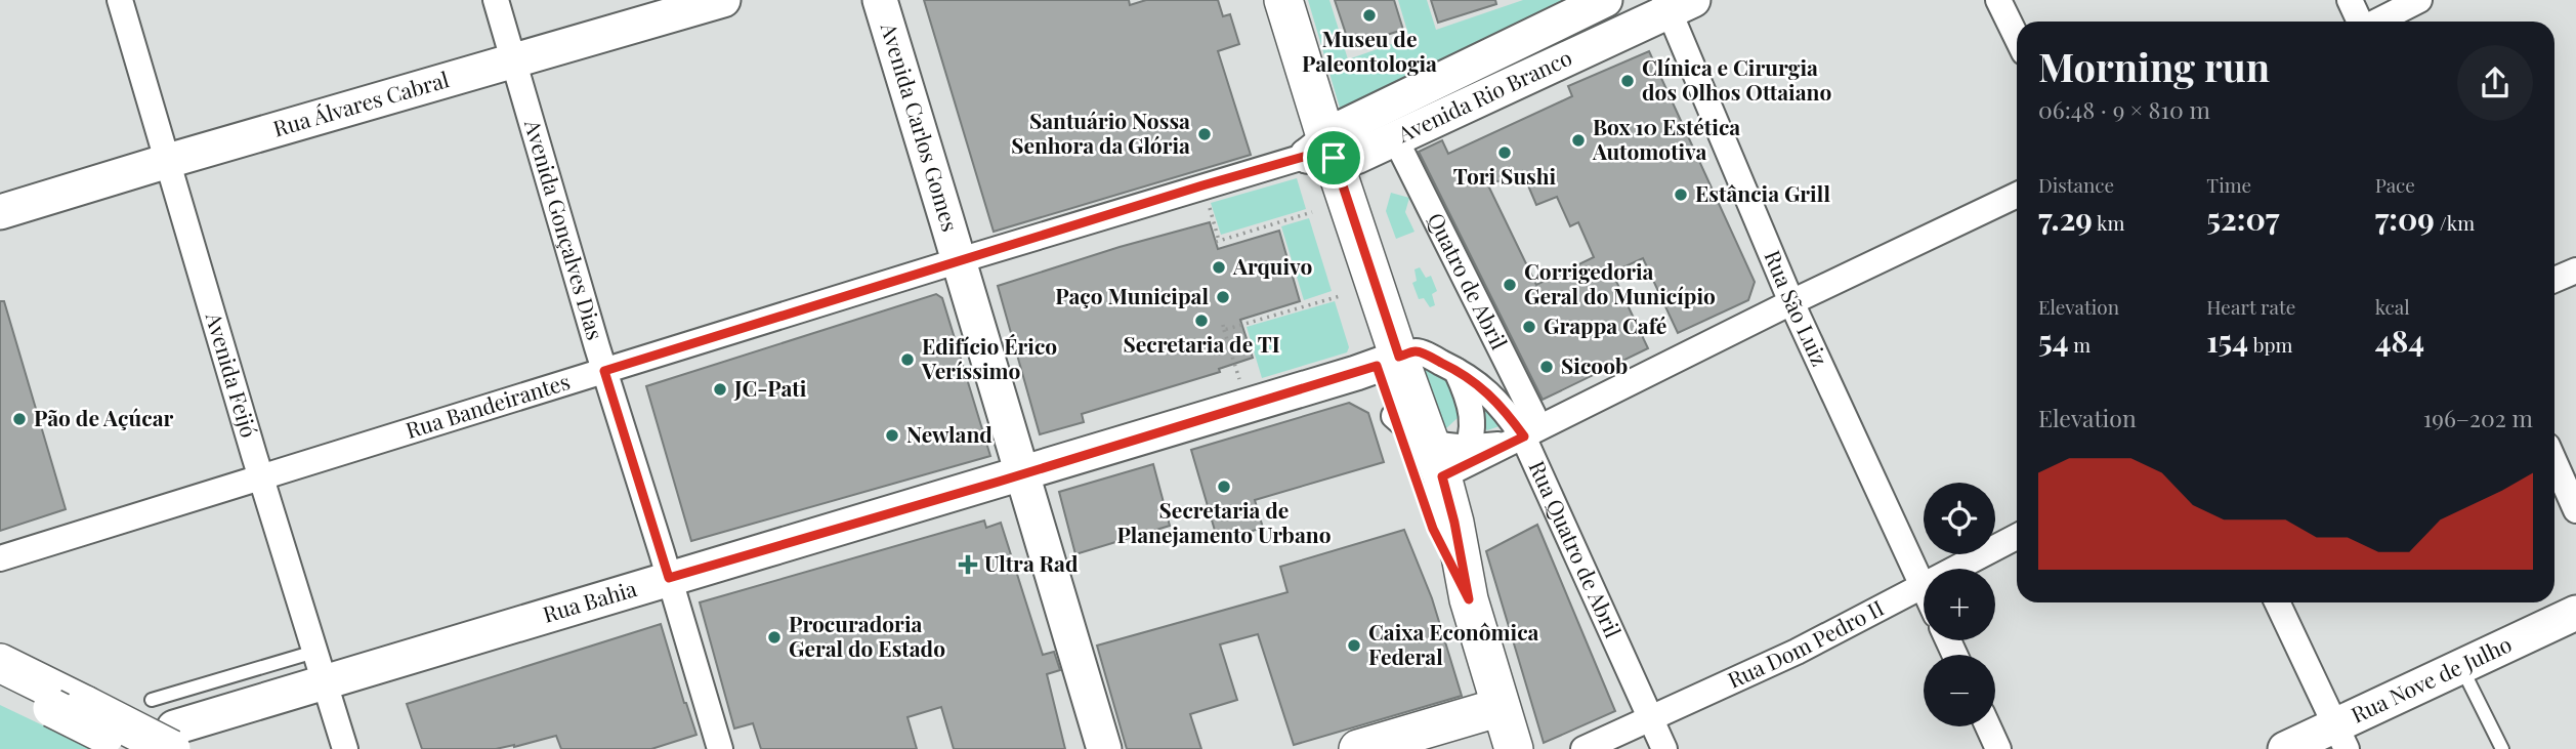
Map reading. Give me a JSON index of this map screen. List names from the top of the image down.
{
  "streets": {
    "street": [
      "Avenida Rio Branco",
      "Rua Álvares Cabral",
      "Avenida Carlos Gomes",
      "Avenida Gonçalves Dias",
      "Quatro de Abril",
      "Rua São Luiz",
      "Avenida Feijó",
      "Rua Bandeirantes",
      "Rua Quatro de Abril",
      "Rua Bahia",
      "Rua Dom Pedro II",
      "Rua Nove de Julho"
    ]
  },
  "crossings": [
    ["Avenida Rio Branco", "Rua São Luiz"],
    ["Avenida Rio Branco", "Rua Bandeirantes"],
    ["Rua Álvares Cabral", "Avenida Gonçalves Dias"],
    ["Rua Álvares Cabral", "Avenida Feijó"],
    ["Avenida Carlos Gomes", "Rua Bandeirantes"],
    ["Avenida Carlos Gomes", "Rua Bahia"],
    ["Avenida Gonçalves Dias", "Rua Bandeirantes"],
    ["Avenida Gonçalves Dias", "Rua Bahia"],
    ["Quatro de Abril", "Rua Quatro de Abril"],
    ["Rua São Luiz", "Rua Dom Pedro II"],
    ["Avenida Feijó", "Rua Bandeirantes"],
    ["Avenida Feijó", "Rua Bahia"],
    ["Rua Quatro de Abril", "Rua Bahia"],
    ["Rua Quatro de Abril", "Rua Dom Pedro II"]
  ],
  "places": {
    "other": [
      "Museu de Paleontologia",
      "Clínica e Cirurgia dos Olhos Ottaiano",
      "Santuário Nossa Senhora da Glória",
      "Box 10 Estética Automotiva",
      "Tori Sushi",
      "Estância Grill",
      "Arquivo",
      "Corrigedoria Geral do Município",
      "Paço Municipal",
      "Secretaria de TI",
      "Grappa Café",
      "Edifício Érico Veríssimo",
      "Sicoob",
      "JC-Pati",
      "Pão de Açúcar",
      "Newland",
      "Secretaria de Planejamento Urbano",
      "Procuradoria Geral do Estado",
      "Caixa Econômica Federal"
    ],
    "health": ["Ultra Rad"]
  },
  "page": {
    "heading": ["Morning run", "06:48 · 9 × 810 m"],
    "stats": [
      ["Distance", "7.29 km"],
      ["Time", "52:07"],
      ["Pace", "7:09 /km"],
      ["Elevation", "54 m"],
      ["Heart rate", "154 bpm"],
      ["kcal", "484"]
    ],
    "chart": ["Elevation", "196–202 m"],
    "map_buttons": ["+", "−"]
  }
}
